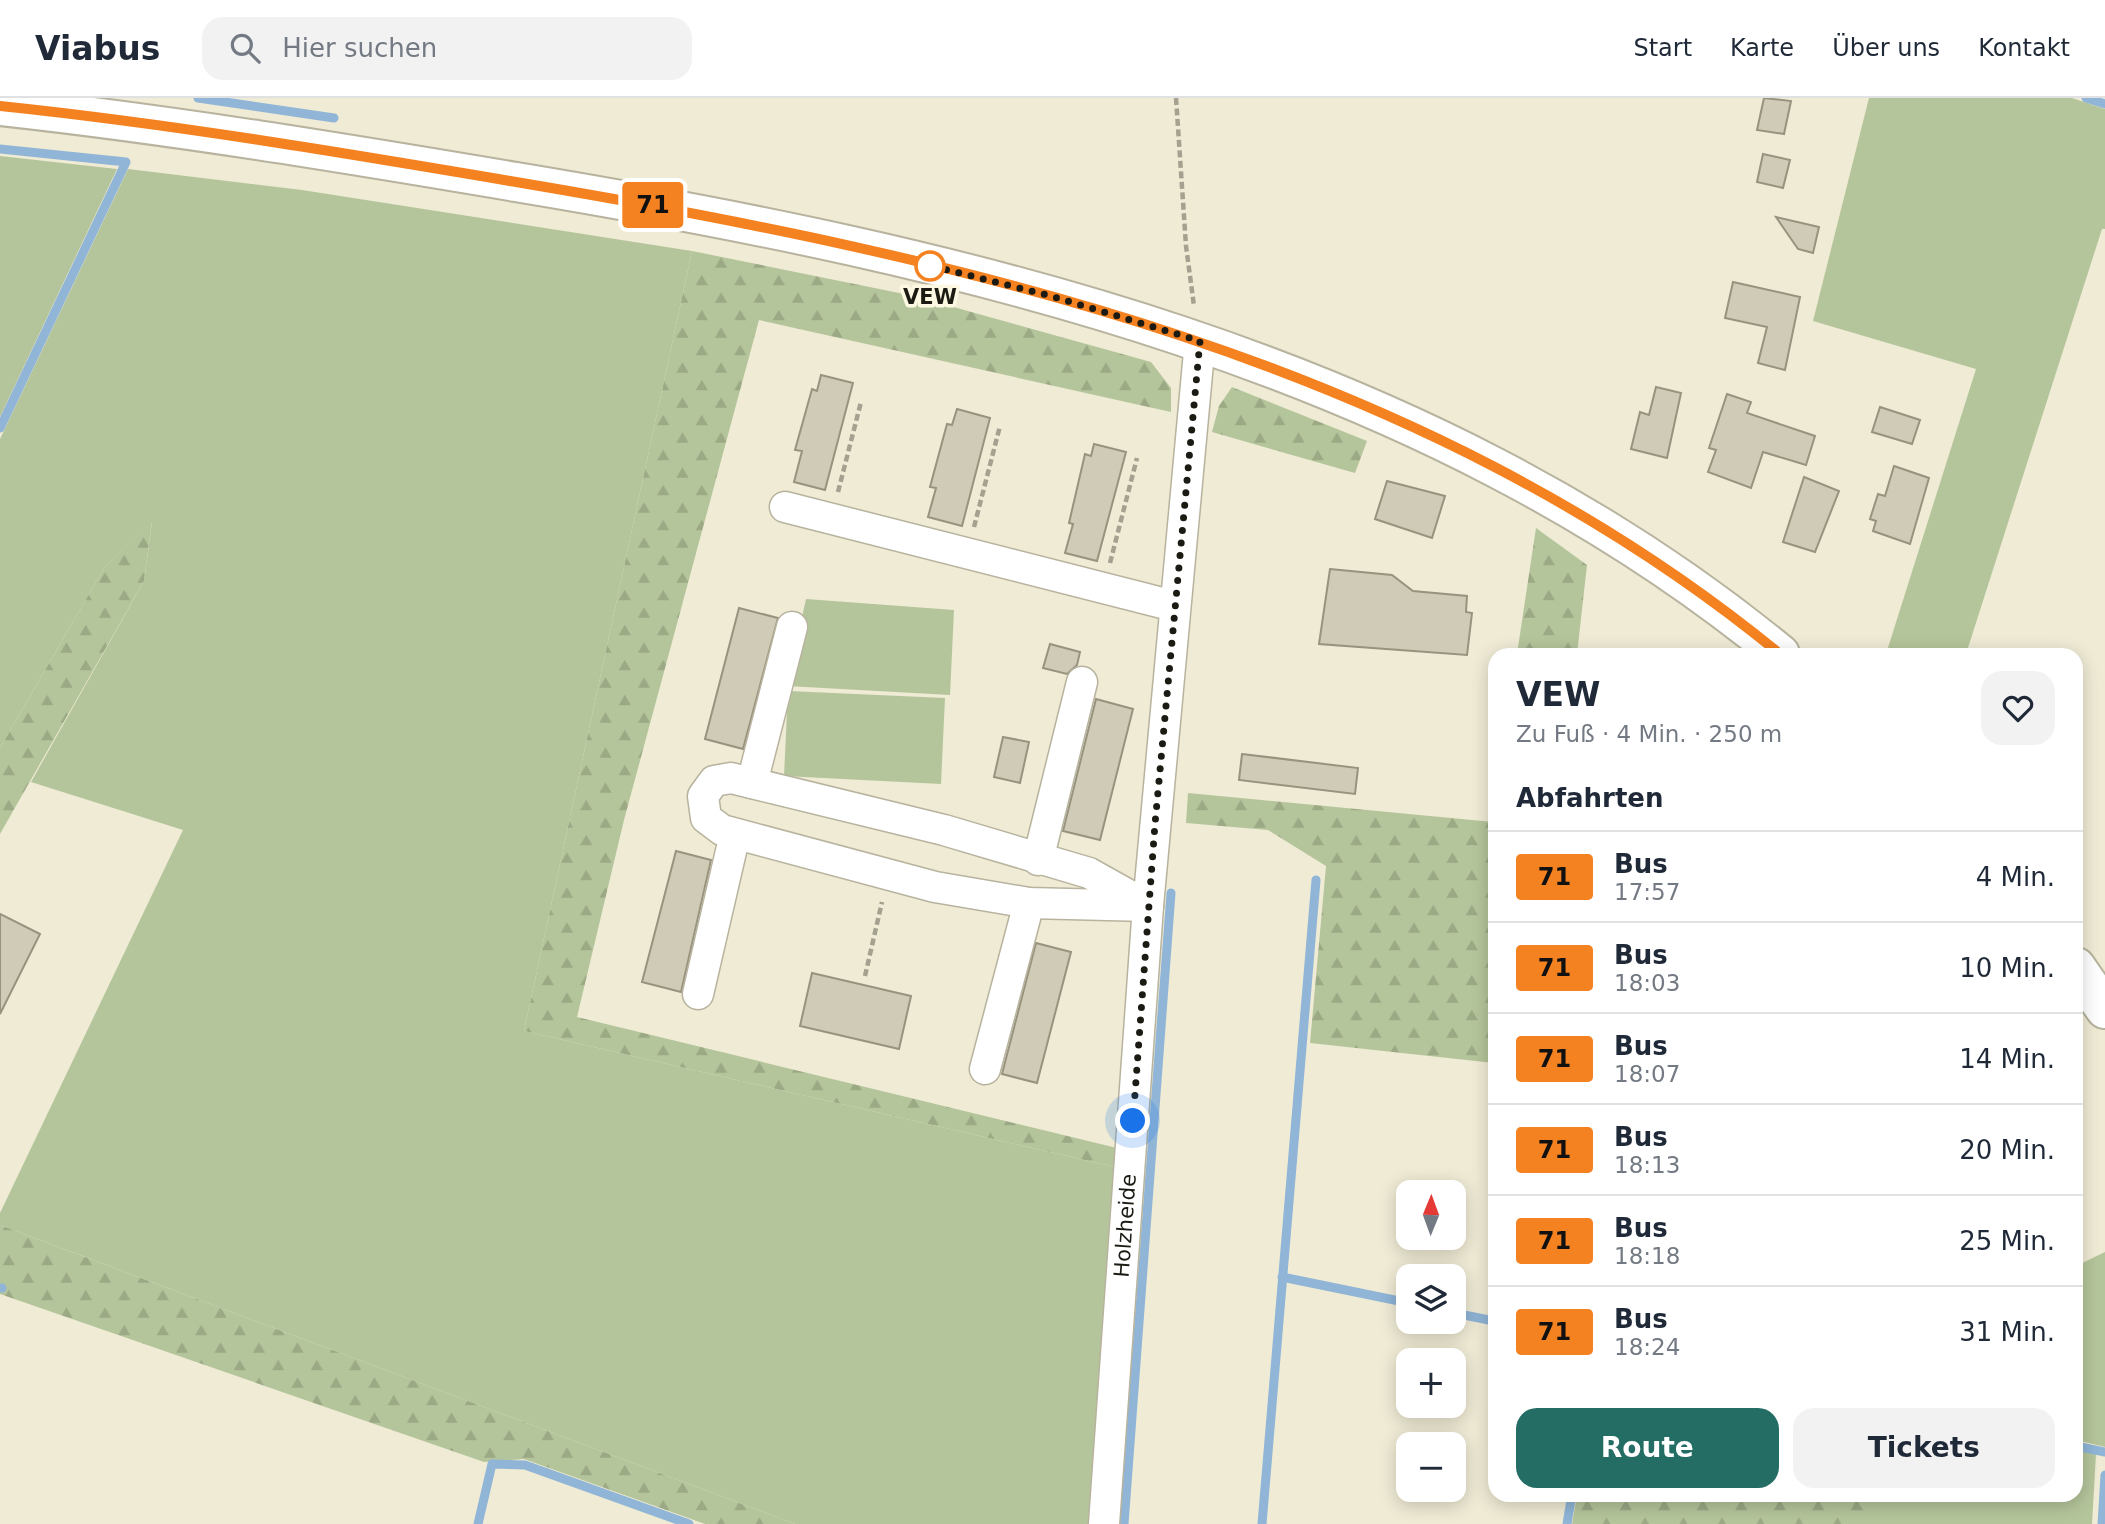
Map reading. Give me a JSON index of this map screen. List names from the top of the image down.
{
  "streets": {
    "street": ["Holzheide"]
  },
  "places": ["VEW"],
  "lines": ["bus line 71"],
  "north": "top",
  "page": {
    "header": "Viabus",
    "search": "Hier suchen",
    "nav": [
      "Start",
      "Karte",
      "Über uns",
      "Kontakt"
    ],
    "on_map": "71",
    "heading": [
      ["VEW", "Zu Fuß · 4 Min. · 250 m"],
      "Abfahrten"
    ],
    "list": [
      {
        "mark": "71",
        "name": "Bus",
        "note": "17:57",
        "value": "4 Min."
      },
      {
        "mark": "71",
        "name": "Bus",
        "note": "18:03",
        "value": "10 Min."
      },
      {
        "mark": "71",
        "name": "Bus",
        "note": "18:07",
        "value": "14 Min."
      },
      {
        "mark": "71",
        "name": "Bus",
        "note": "18:13",
        "value": "20 Min."
      },
      {
        "mark": "71",
        "name": "Bus",
        "note": "18:18",
        "value": "25 Min."
      },
      {
        "mark": "71",
        "name": "Bus",
        "note": "18:24",
        "value": "31 Min."
      }
    ],
    "map_buttons": ["+", "−"],
    "buttons": ["Route", "Tickets"]
  }
}
